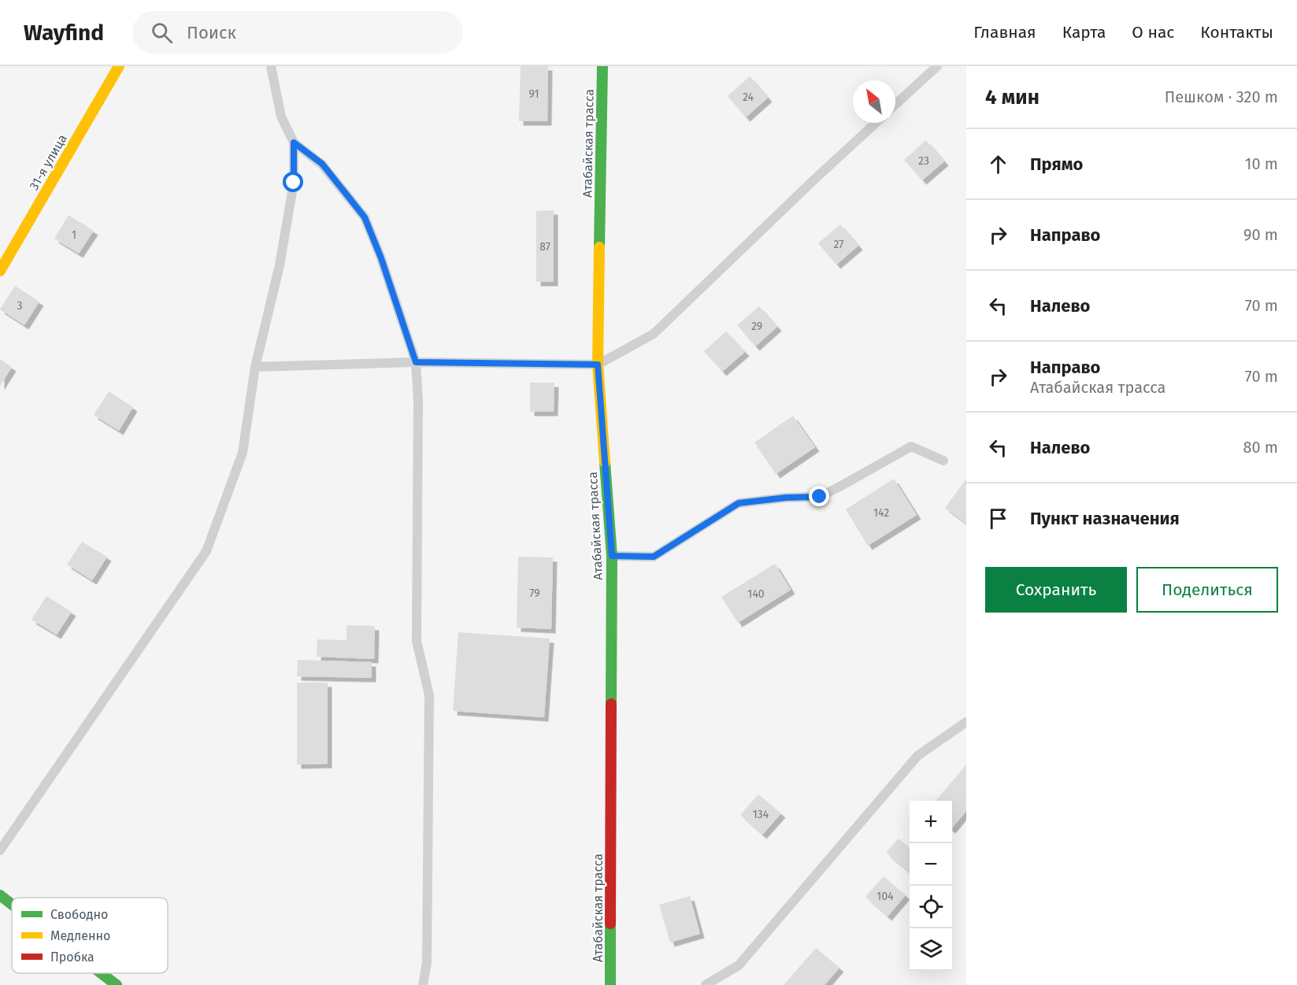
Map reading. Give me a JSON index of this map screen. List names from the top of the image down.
{
  "streets": {
    "main road": ["Атабайская трасса", "31-я улица"]
  },
  "house_numbers": [
    "91",
    "24",
    "23",
    "1",
    "27",
    "87",
    "3",
    "29",
    "142",
    "79",
    "140",
    "134",
    "104"
  ],
  "legend": ["Свободно", "Медленно", "Пробка"],
  "north": "top left",
  "page": {
    "header": "Wayfind",
    "search": "Поиск",
    "nav": [
      "Главная",
      "Карта",
      "О нас",
      "Контакты"
    ],
    "heading": ["4 мин", "Пешком · 320 m"],
    "list": [
      ["Прямо", "10 m"],
      ["Направо", "90 m"],
      ["Налево", "70 m"],
      ["Направо", "Атабайская трасса", "70 m"],
      ["Налево", "80 m"],
      "Пункт назначения"
    ],
    "buttons": ["Сохранить", "Поделиться"],
    "map_buttons": ["+", "−"]
  }
}
